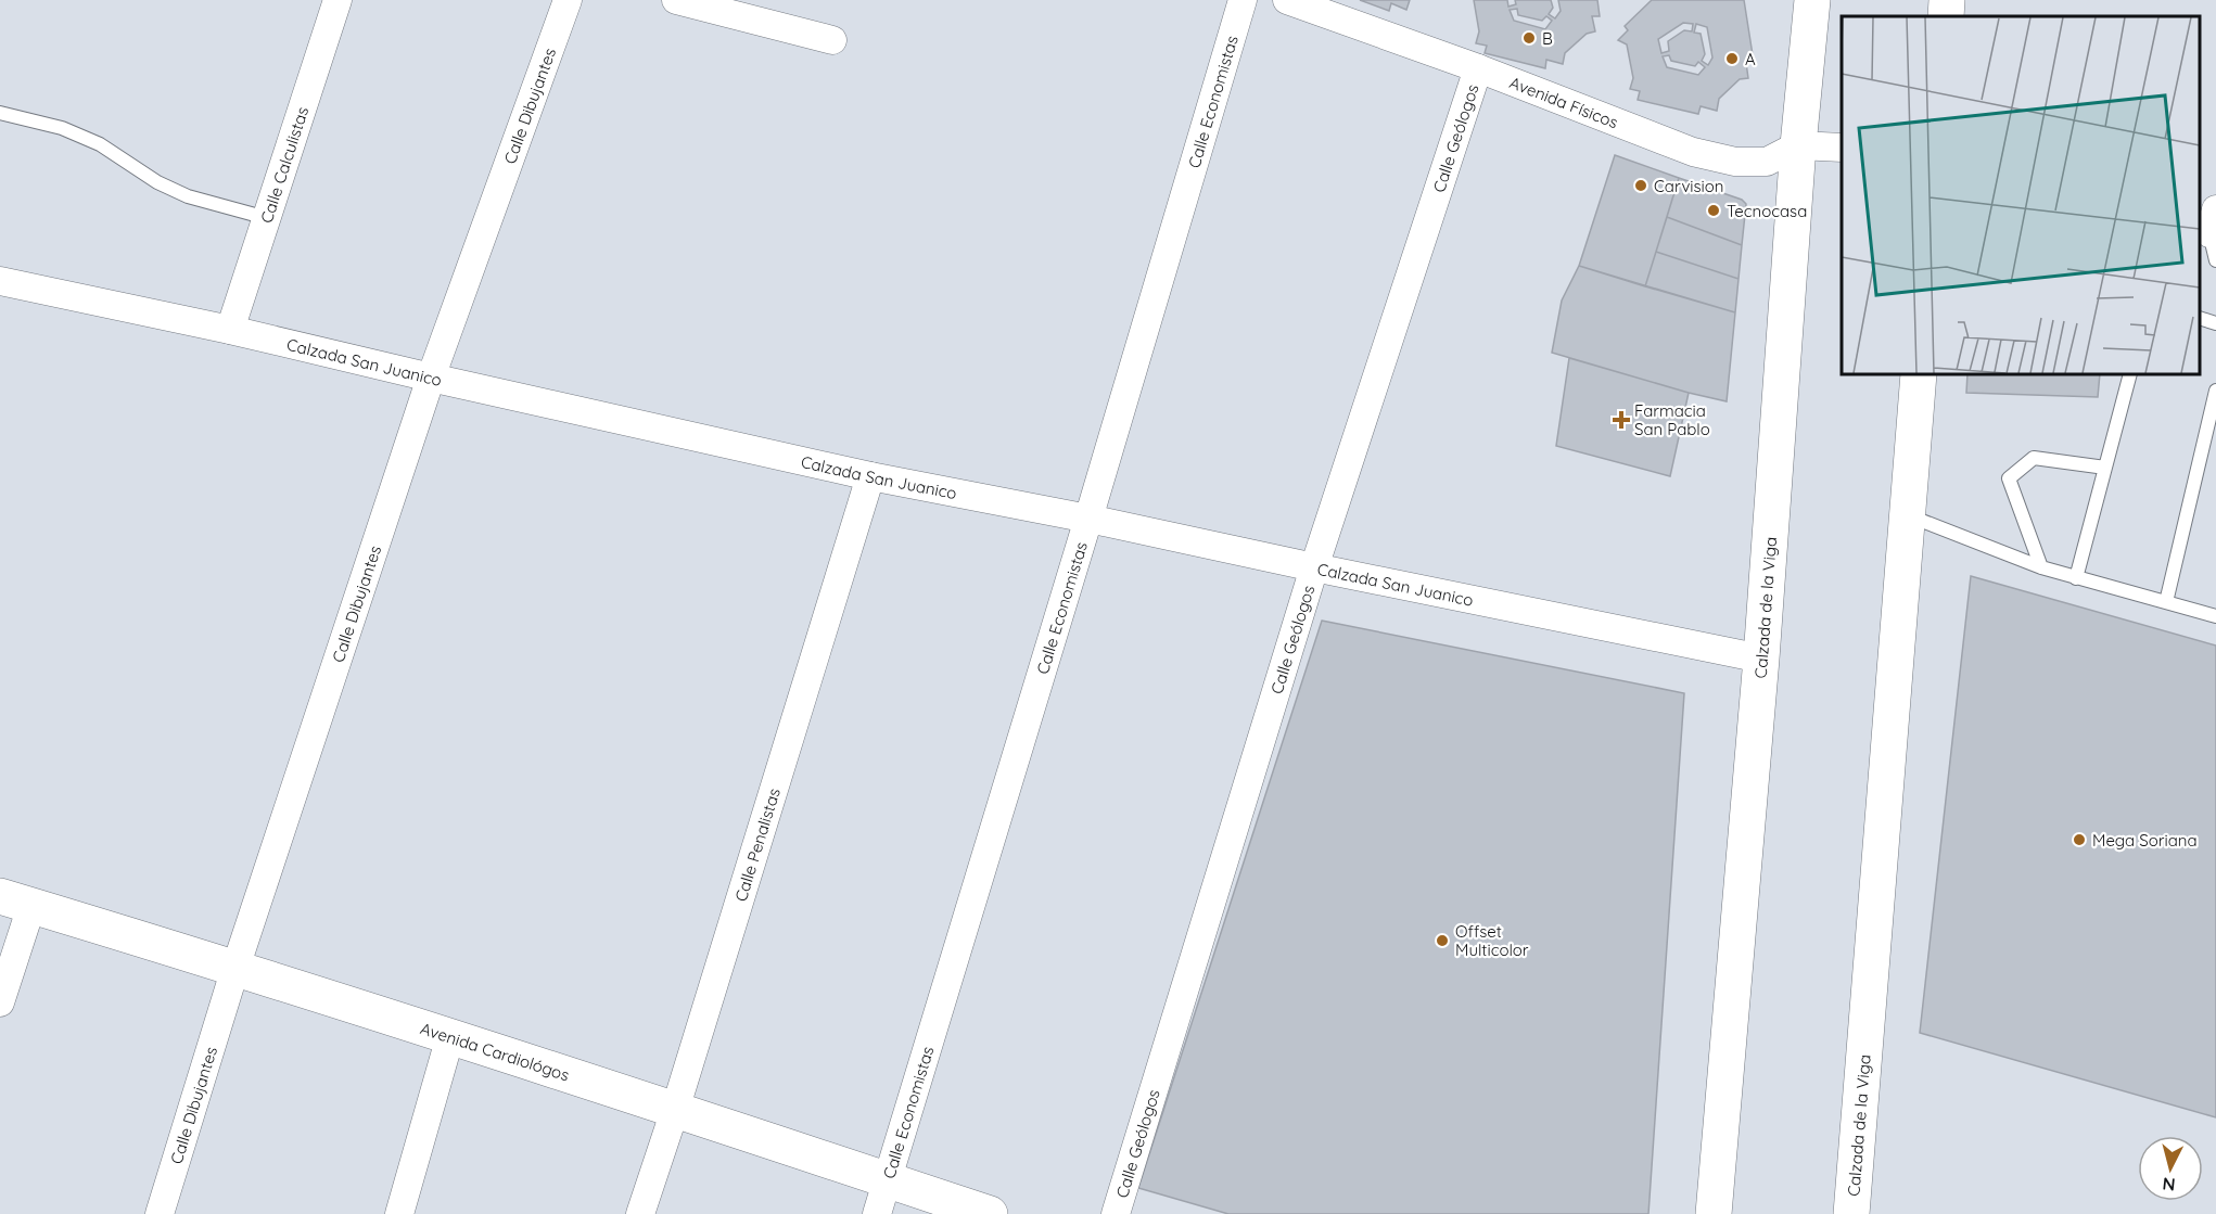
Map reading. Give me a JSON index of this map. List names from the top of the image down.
{
  "streets": {
    "main road": ["Calzada de la Viga", "Avenida Cardiológos"],
    "street": [
      "Calle Economistas",
      "Avenida Físicos",
      "Calle Dibujantes",
      "Calle Geólogos",
      "Calle Calculistas",
      "Calzada San Juanico",
      "Calle Penalistas"
    ]
  },
  "crossings": [
    ["Calle Economistas", "Calzada San Juanico"],
    ["Calle Economistas", "Avenida Cardiológos"],
    ["Avenida Físicos", "Calle Geólogos"],
    ["Avenida Físicos", "Calzada de la Viga"],
    ["Calle Dibujantes", "Calzada San Juanico"],
    ["Calle Dibujantes", "Avenida Cardiológos"],
    ["Calle Geólogos", "Calzada San Juanico"],
    ["Calle Calculistas", "Calzada San Juanico"],
    ["Calzada San Juanico", "Calzada de la Viga"],
    ["Calzada San Juanico", "Calle Penalistas"],
    ["Calle Penalistas", "Avenida Cardiológos"]
  ],
  "places": {
    "other": [
      "B",
      "A",
      "Carvision",
      "Tecnocasa",
      "Mega Soriana",
      "Offset Multicolor"
    ],
    "health": ["Farmacia San Pablo"]
  },
  "north": "bottom"
}
